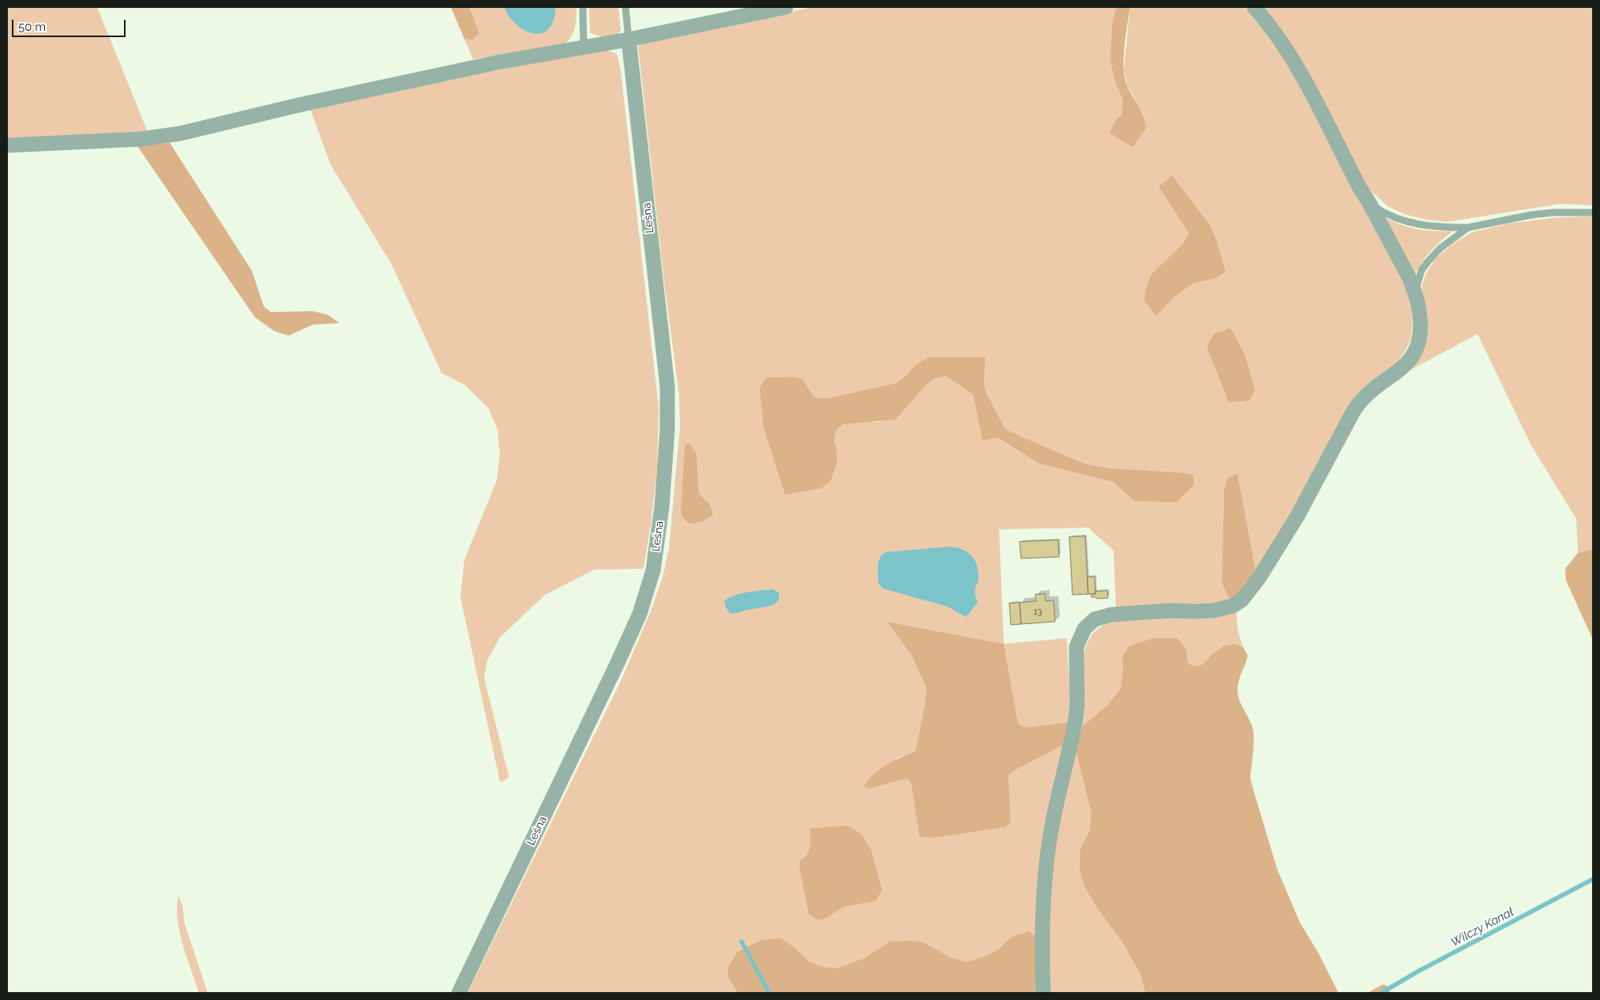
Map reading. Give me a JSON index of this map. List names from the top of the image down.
{
  "streets": {
    "street": ["Leśna"]
  },
  "water": ["Wilczy Kanał"],
  "house_numbers": ["13"],
  "scale_bar": "50 m"
}
